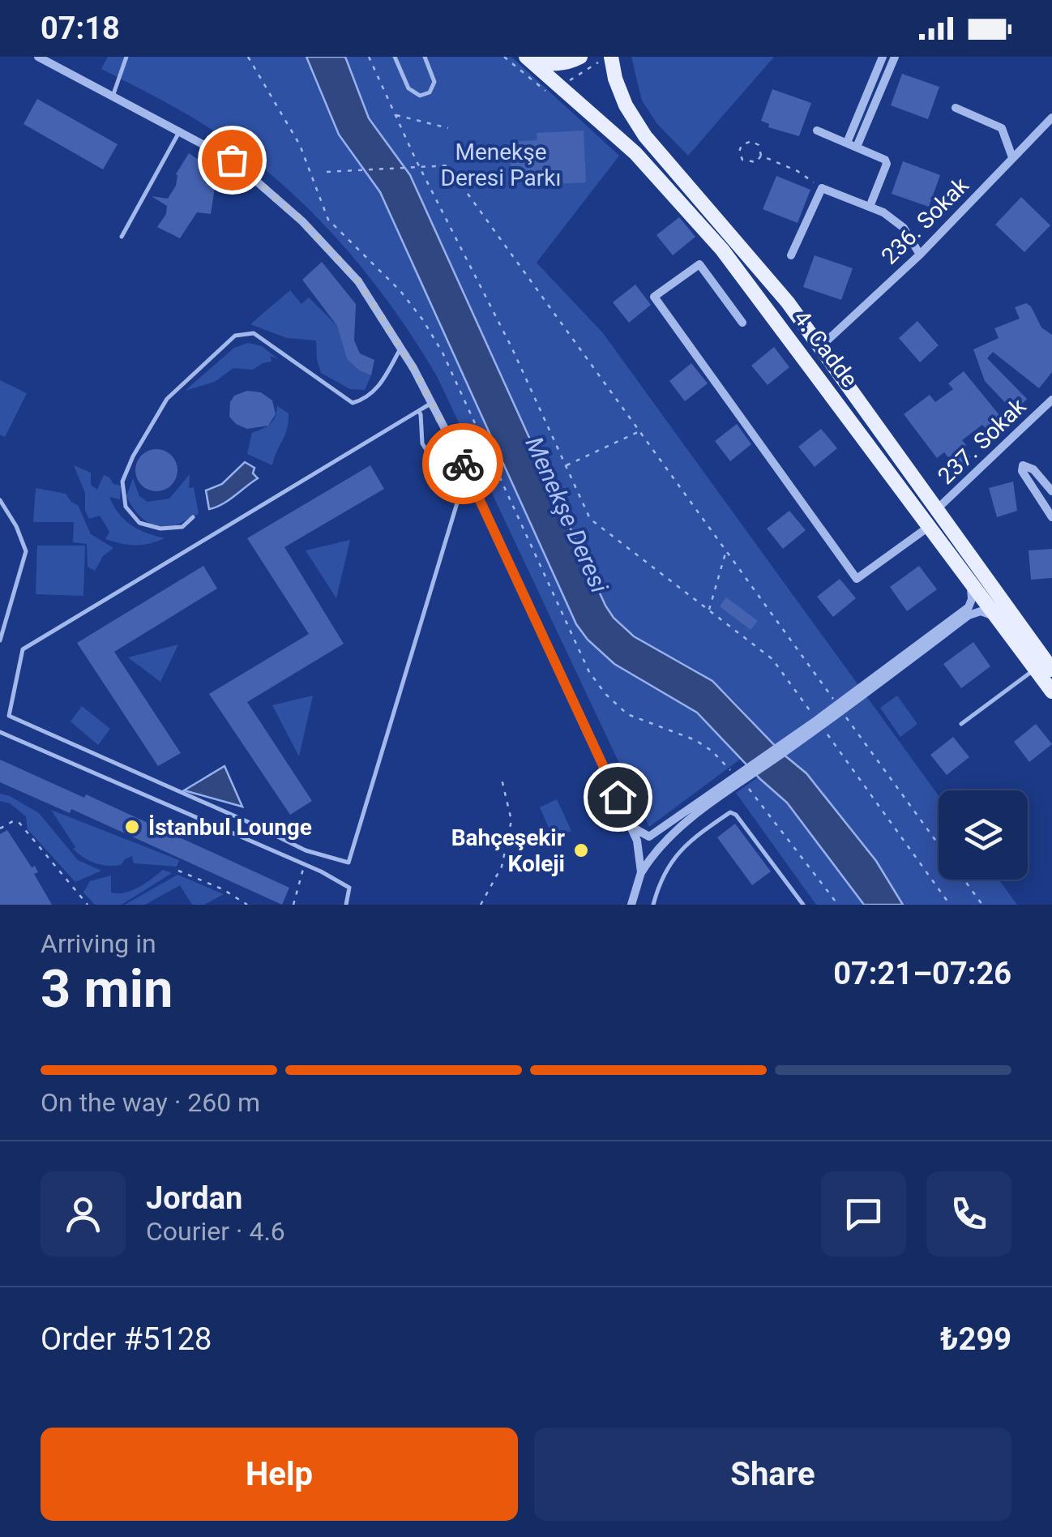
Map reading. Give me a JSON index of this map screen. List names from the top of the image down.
{
  "streets": {
    "main road": ["4. Cadde"],
    "street": ["236. Sokak", "237. Sokak"]
  },
  "crossings": [
    ["236. Sokak", "4. Cadde"],
    ["4. Cadde", "237. Sokak"]
  ],
  "water": ["Menekşe Deresi"],
  "parks": ["Menekşe Deresi Parkı"],
  "places": ["İstanbul Lounge", "Bahçeşekir Koleji"],
  "page": {
    "status": "07:18",
    "heading": ["3 min", "Arriving in", "07:21–07:26"],
    "panel": [
      "Jordan",
      "Courier · 4.6",
      "Order #5128",
      "₺299"
    ],
    "bar": "On the way · 260 m",
    "buttons": ["Help", "Share"]
  }
}
